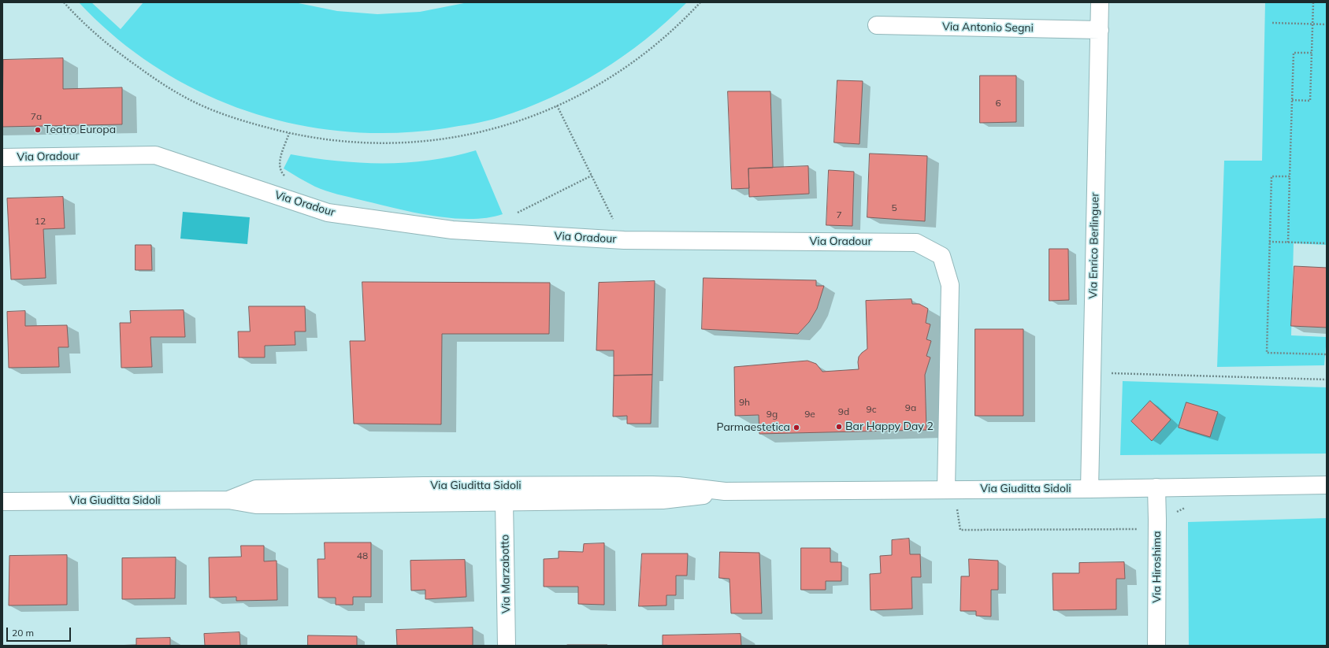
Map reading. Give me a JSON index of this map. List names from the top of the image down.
{
  "streets": {
    "street": [
      "Via Antonio Segni",
      "Via Oradour",
      "Via Enrico Berlinguer",
      "Via Giuditta Sidoli",
      "Via Hiroshima",
      "Via Marzabotto"
    ]
  },
  "crossings": [
    ["Via Antonio Segni", "Via Enrico Berlinguer"],
    ["Via Oradour", "Via Giuditta Sidoli"],
    ["Via Enrico Berlinguer", "Via Giuditta Sidoli"],
    ["Via Giuditta Sidoli", "Via Hiroshima"],
    ["Via Giuditta Sidoli", "Via Marzabotto"]
  ],
  "places": ["Teatro Europa", "Bar Happy Day 2", "Parmaestetica"],
  "house_numbers": [
    "6",
    "7a",
    "5",
    "7",
    "12",
    "9h",
    "9a",
    "9c",
    "9d",
    "9g",
    "9e",
    "48"
  ],
  "scale_bar": "20 m"
}
